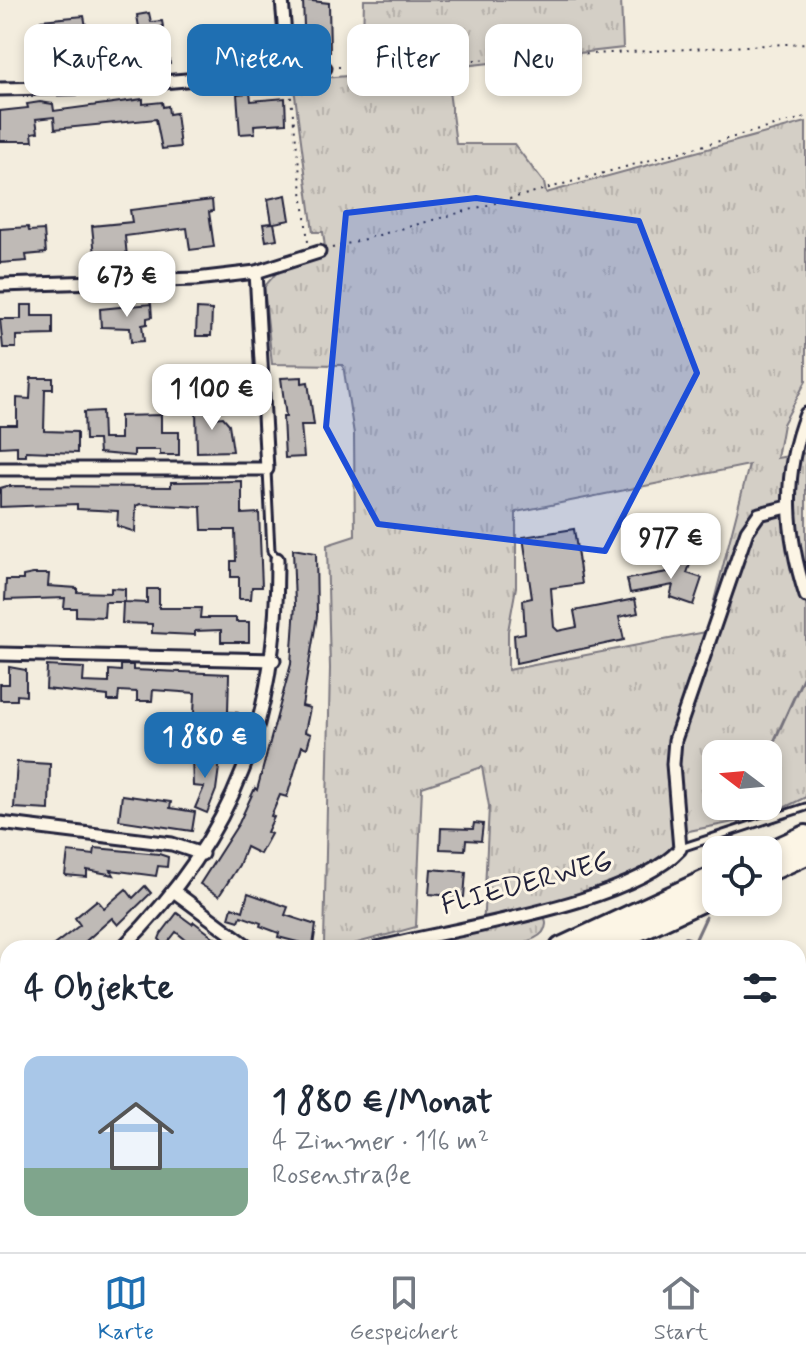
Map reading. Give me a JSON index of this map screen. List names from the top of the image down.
{
  "streets": {
    "street": ["FLIEDERWEG"]
  },
  "north": "left",
  "page": {
    "chip": [
      "Kaufen",
      "Mieten",
      "Filter",
      "Neu"
    ],
    "price": [
      "673 €",
      "1 100 €",
      "977 €",
      "1 880 €"
    ],
    "heading": "4 Objekte",
    "list": [
      {
        "name": "1 880 €/Monat",
        "note": "4 Zimmer · 116 m² · Rosenstraße"
      }
    ],
    "tabs": ["Karte", "Gespeichert", "Start"]
  }
}
